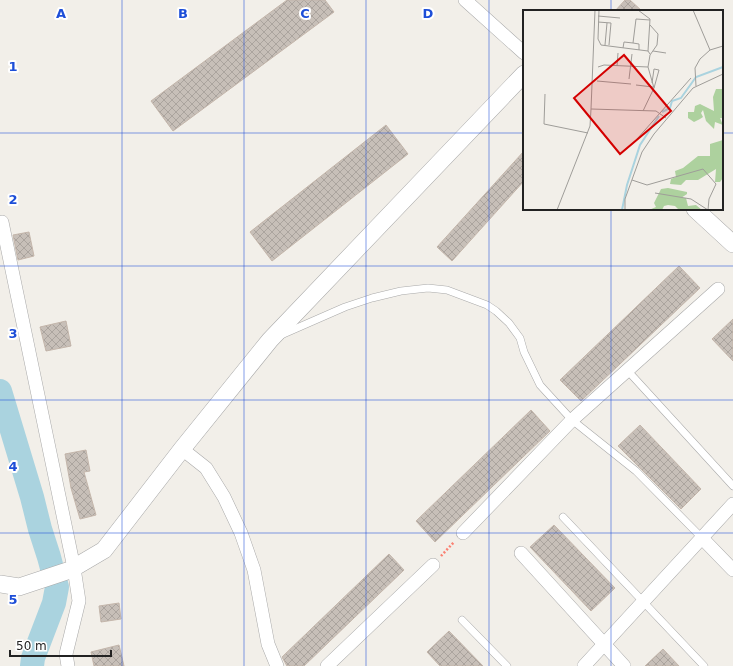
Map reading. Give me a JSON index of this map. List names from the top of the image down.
{
  "scale_bar": "50 m",
  "grid": {
    "columns": [
      "A",
      "B",
      "C",
      "D"
    ],
    "rows": [
      "1",
      "2",
      "3",
      "4",
      "5"
    ]
  }
}
